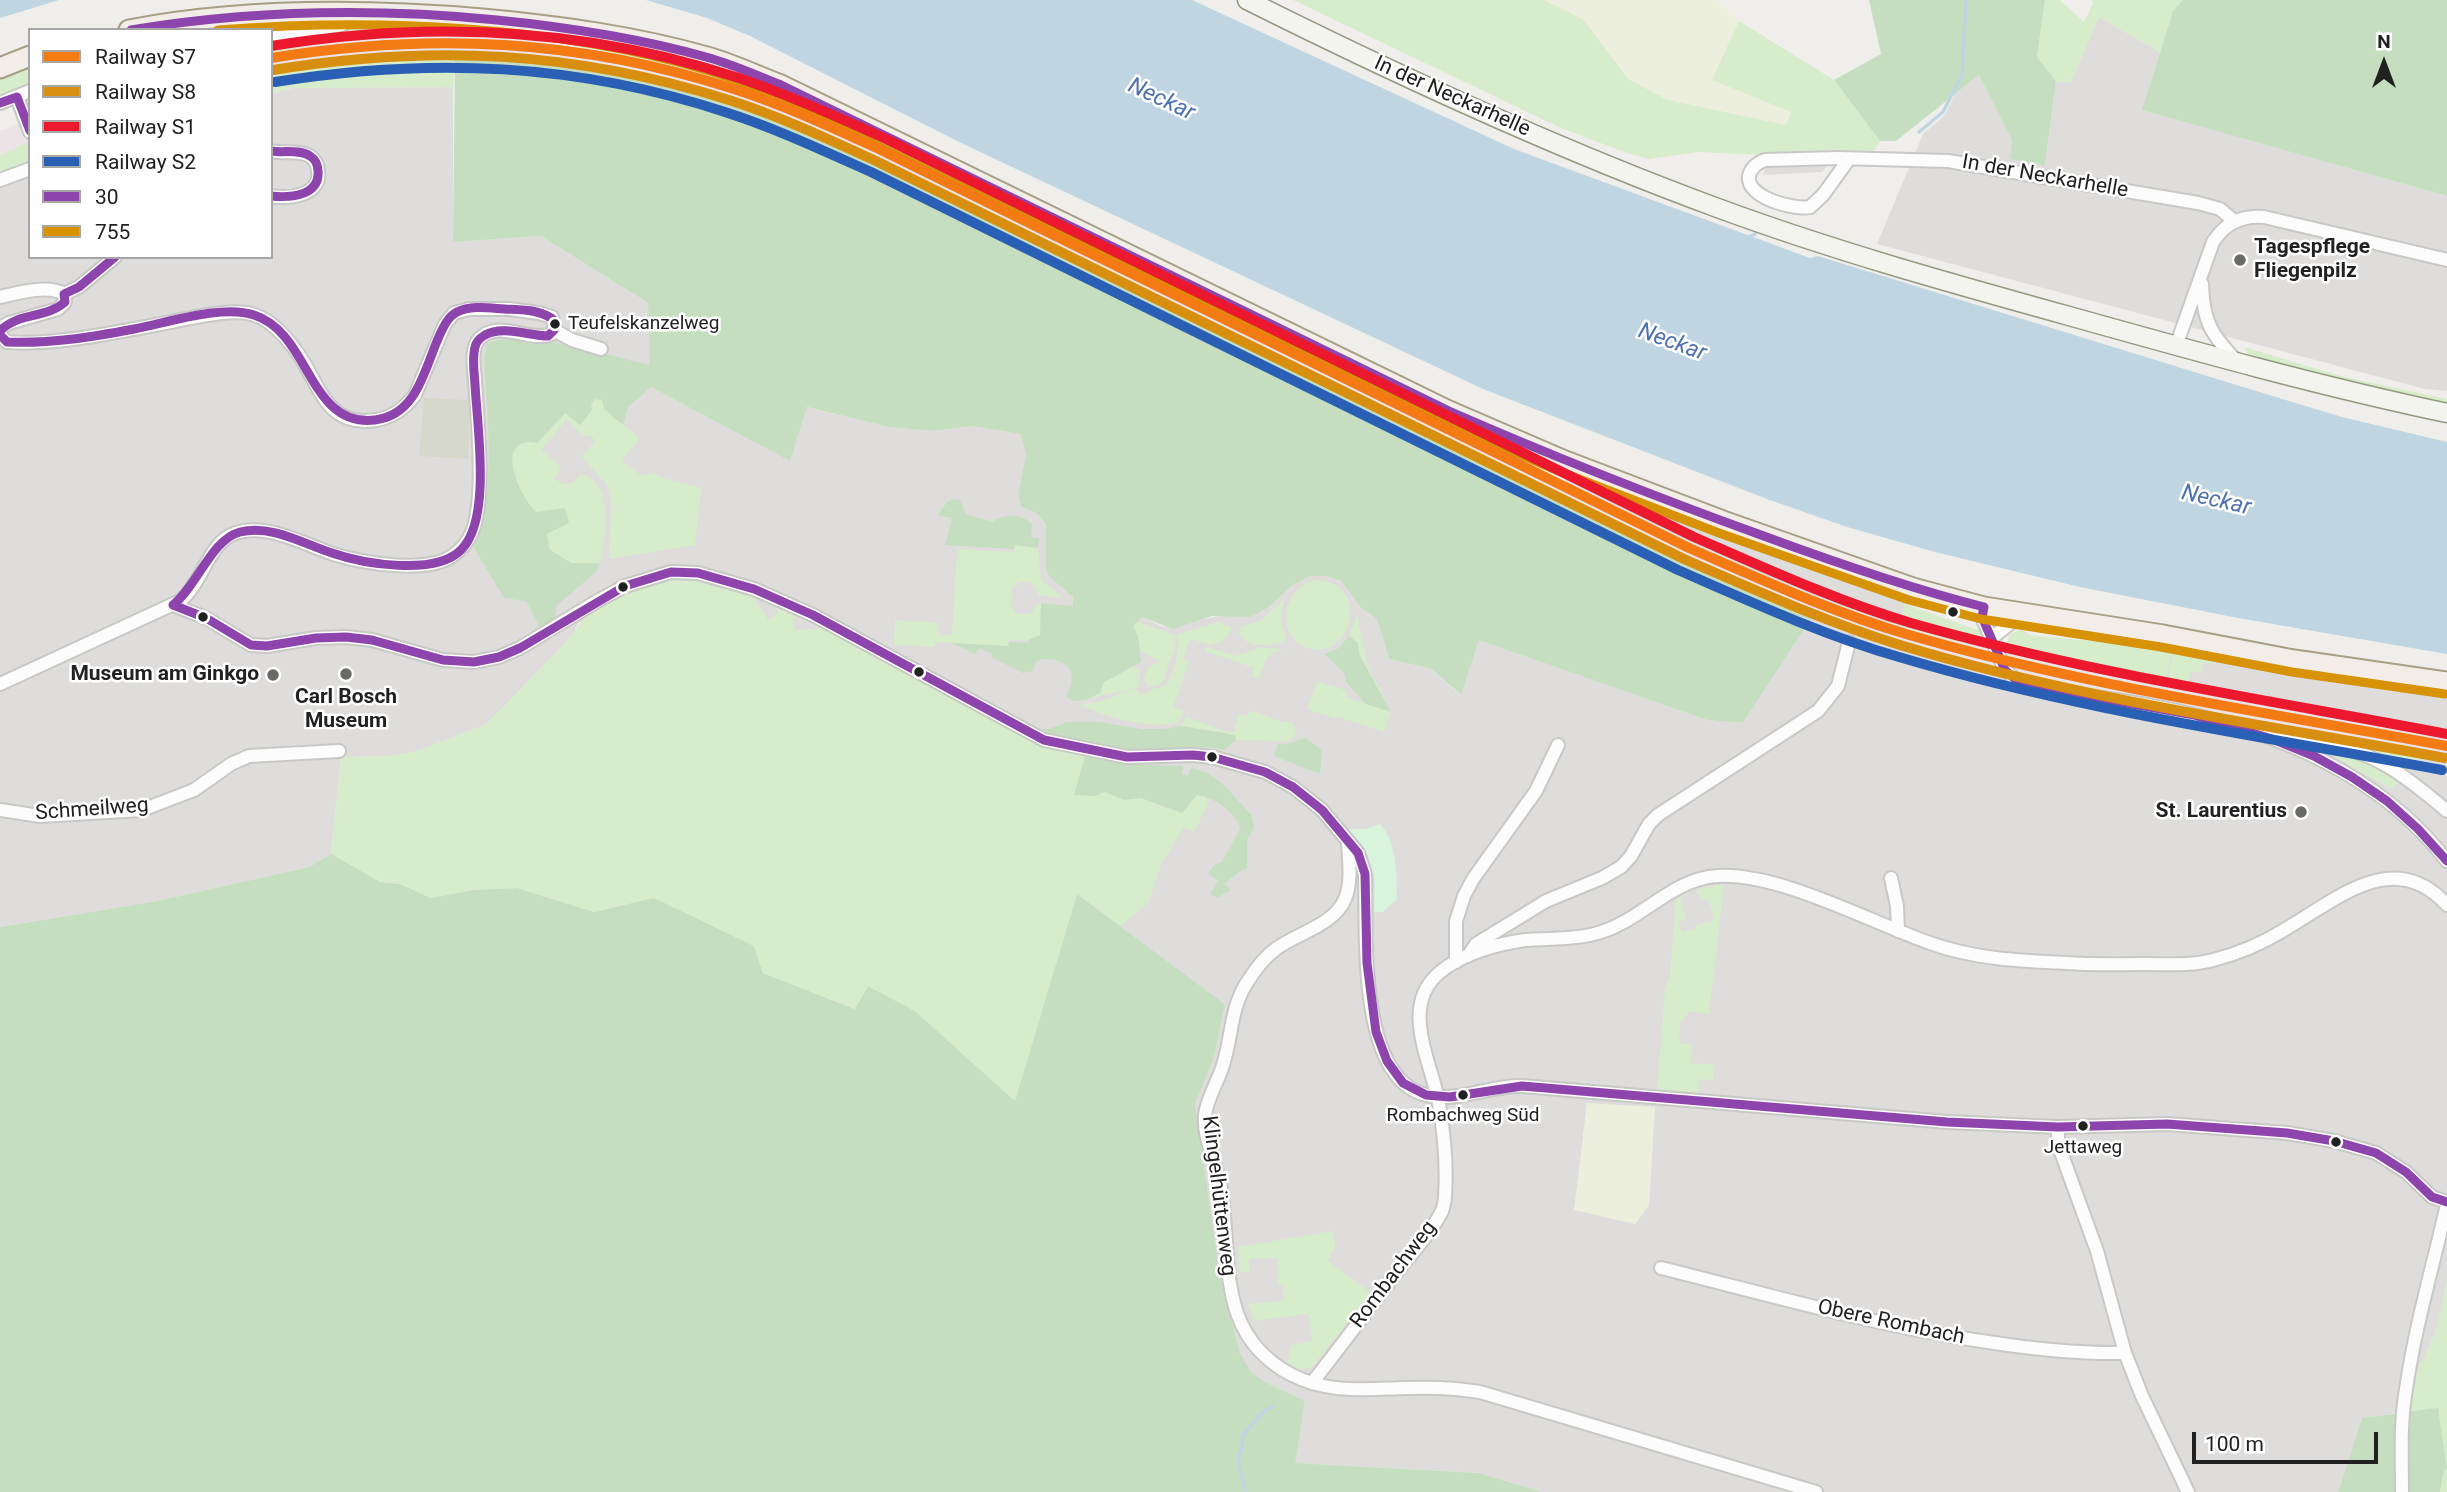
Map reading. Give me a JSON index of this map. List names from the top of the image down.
{
  "streets": {
    "main road": ["In der Neckarhelle"],
    "street": [
      "Schmeilweg",
      "Klingelhüttenweg",
      "Rombachweg",
      "Obere Rombach"
    ]
  },
  "crossings": [
    ["Klingelhüttenweg", "Rombachweg"]
  ],
  "water": ["Neckar"],
  "places": [
    "Tagespflege Fliegenpilz",
    "Teufelskanzelweg",
    "Carl Bosch Museum",
    "Museum am Ginkgo",
    "St. Laurentius",
    "Rombachweg Süd",
    "Jettaweg"
  ],
  "lines": [
    "transit line 30",
    "transit line 755",
    "rail line S1",
    "rail line S7",
    "rail line S8",
    "rail line S2"
  ],
  "legend": [
    "Railway S7",
    "Railway S8",
    "Railway S1",
    "Railway S2",
    "30",
    "755"
  ],
  "scale_bar": "100 m",
  "north": "top"
}
